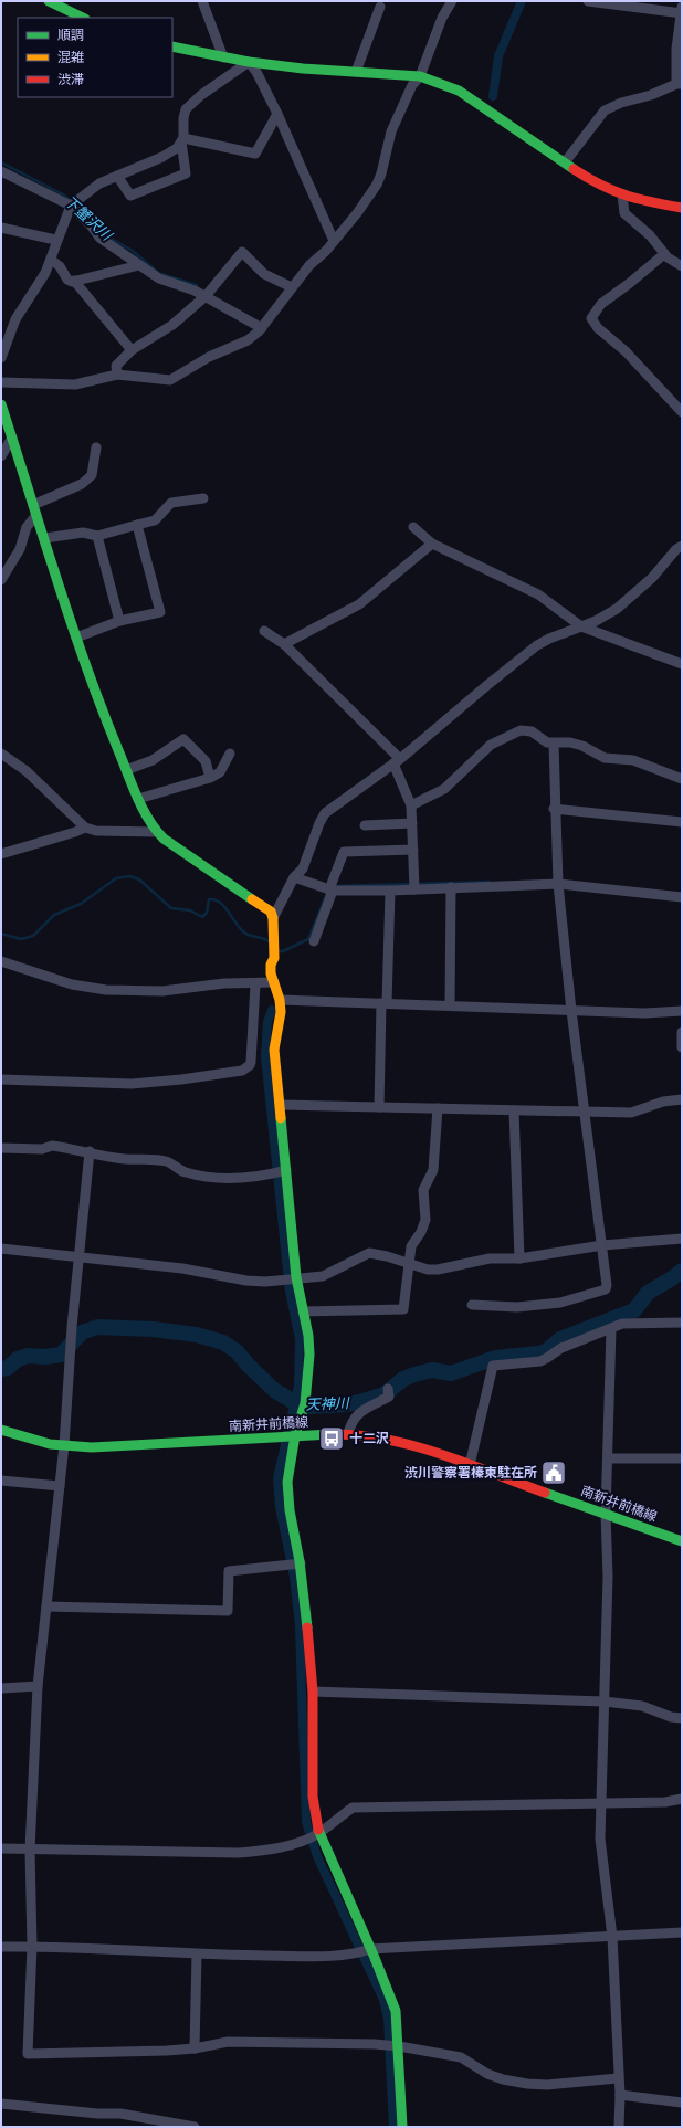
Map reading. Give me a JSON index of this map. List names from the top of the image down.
{
  "streets": {
    "street": ["南新井前橋線"]
  },
  "water": ["下蟹沢川", "天神川"],
  "places": {
    "bus stop": ["十二沢"],
    "public building": ["渋川警察署榛東駐在所"]
  },
  "legend": ["順調", "混雑", "渋滞"]
}
